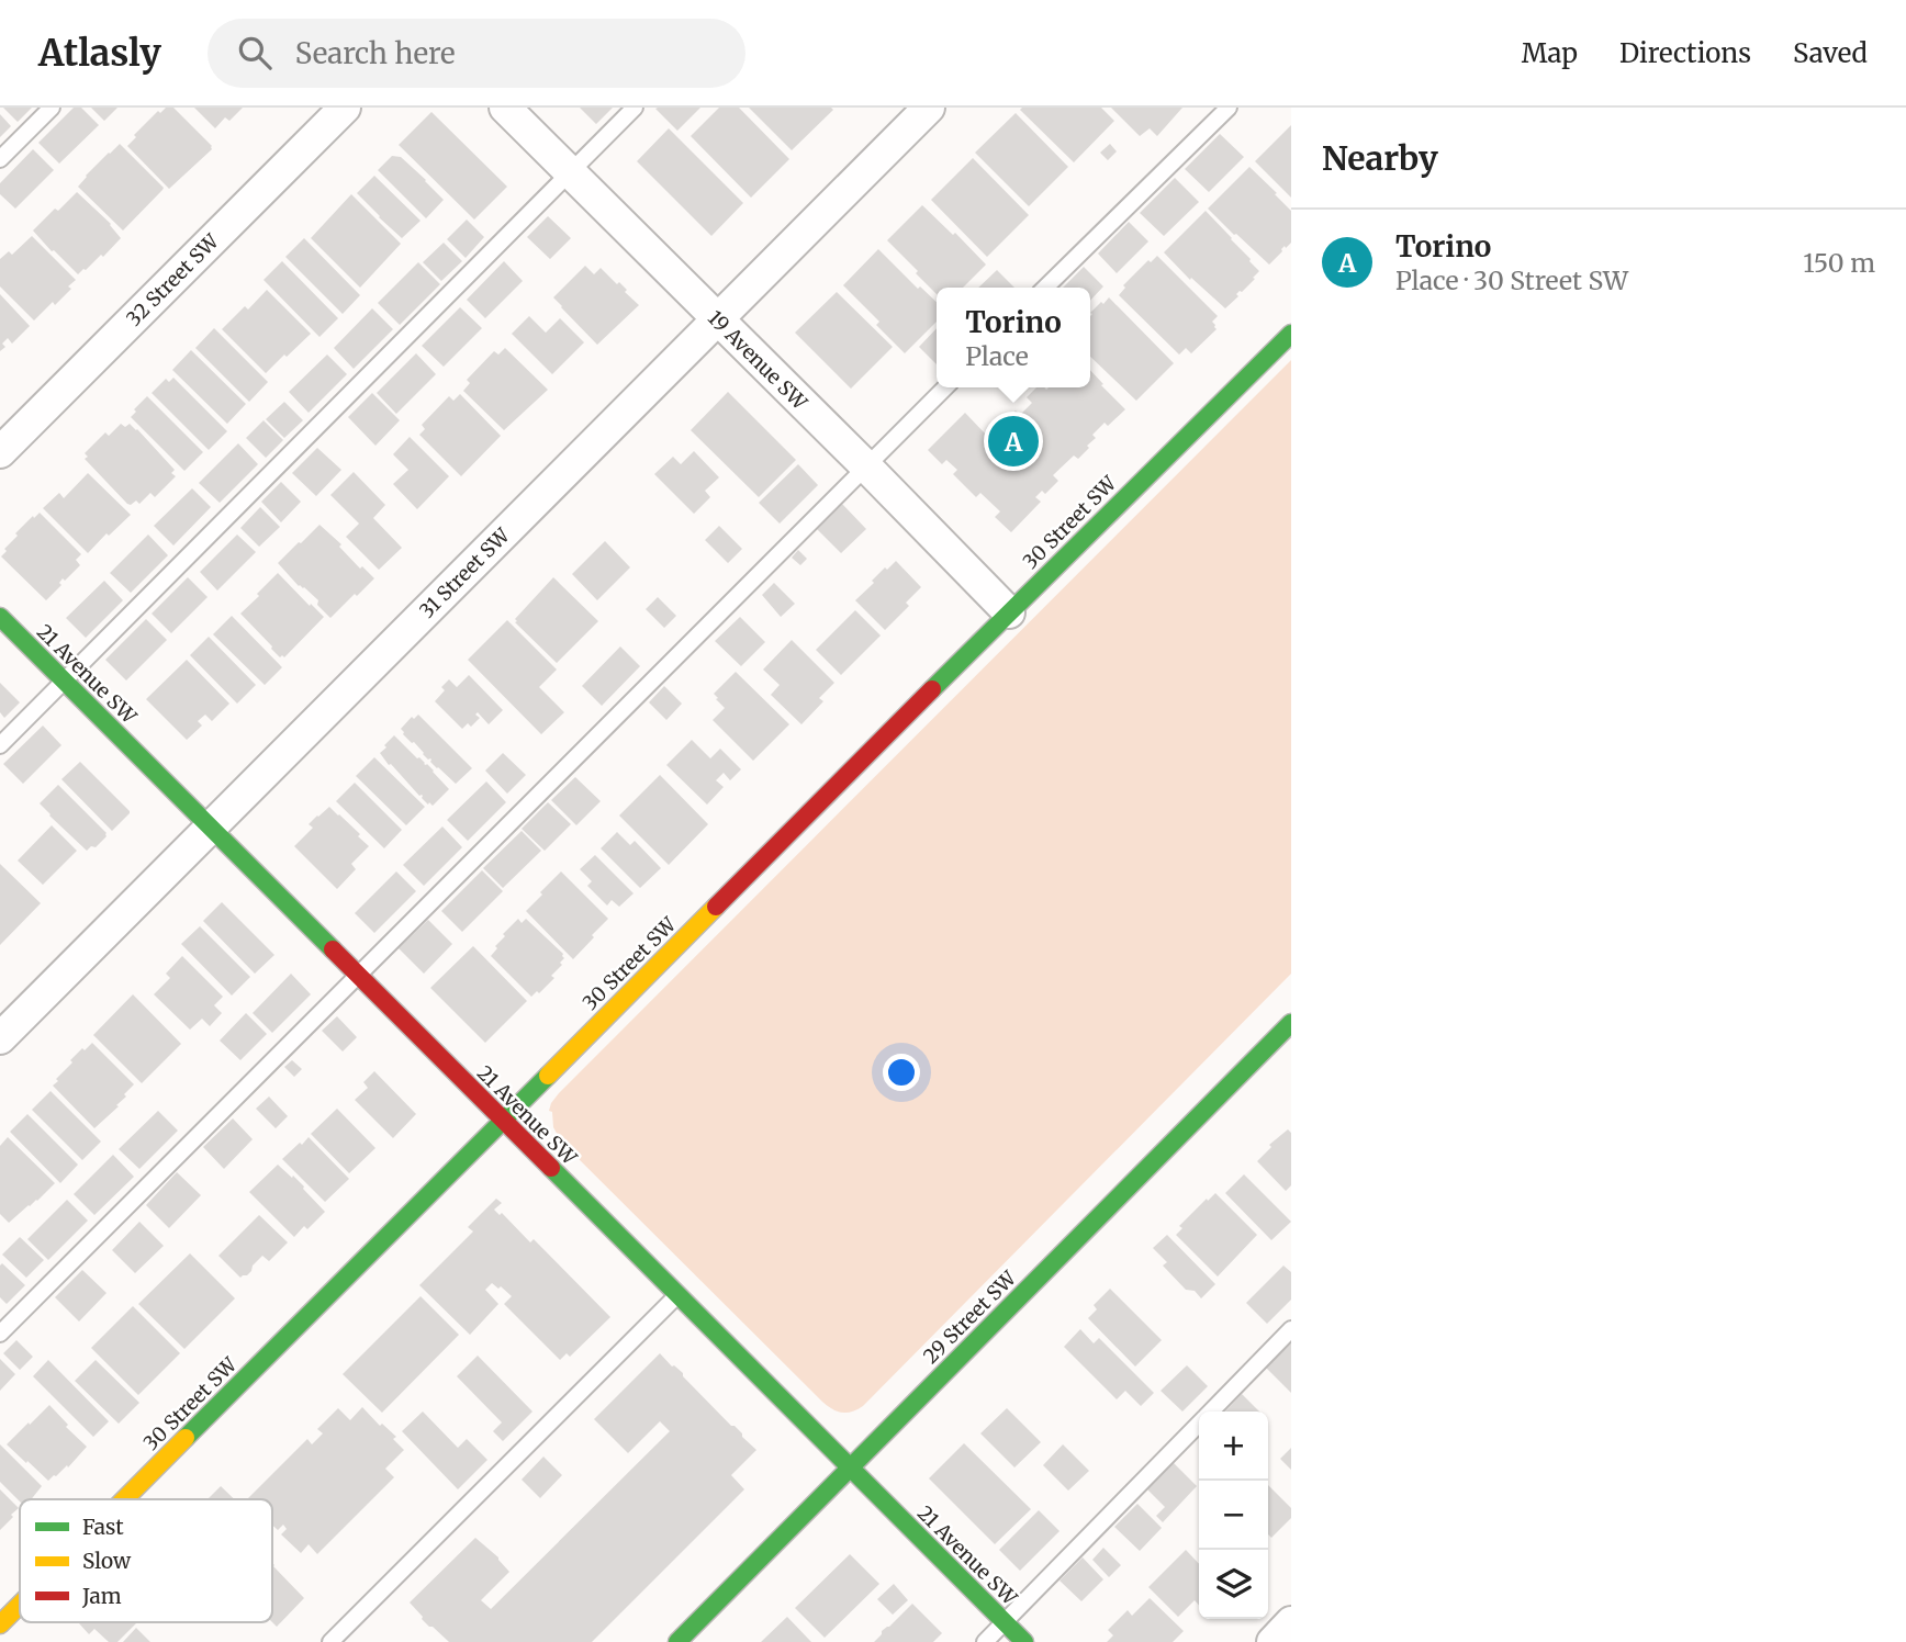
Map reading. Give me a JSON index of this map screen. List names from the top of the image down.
{
  "streets": {
    "street": [
      "32 Street SW",
      "19 Avenue SW",
      "30 Street SW",
      "31 Street SW",
      "21 Avenue SW",
      "29 Street SW"
    ]
  },
  "crossings": [
    ["19 Avenue SW", "30 Street SW"],
    ["19 Avenue SW", "31 Street SW"],
    ["30 Street SW", "21 Avenue SW"],
    ["31 Street SW", "21 Avenue SW"],
    ["21 Avenue SW", "29 Street SW"]
  ],
  "legend": ["Fast", "Slow", "Jam"],
  "page": {
    "header": "Atlasly",
    "search": "Search here",
    "nav": ["Map", "Directions", "Saved"],
    "heading": "Nearby",
    "list": [
      {
        "mark": "A",
        "name": "Torino",
        "note": "Place · 30 Street SW",
        "value": "150 m"
      }
    ],
    "popup": ["Torino", "Place"],
    "pins": "A",
    "map_buttons": ["+", "−"]
  }
}
